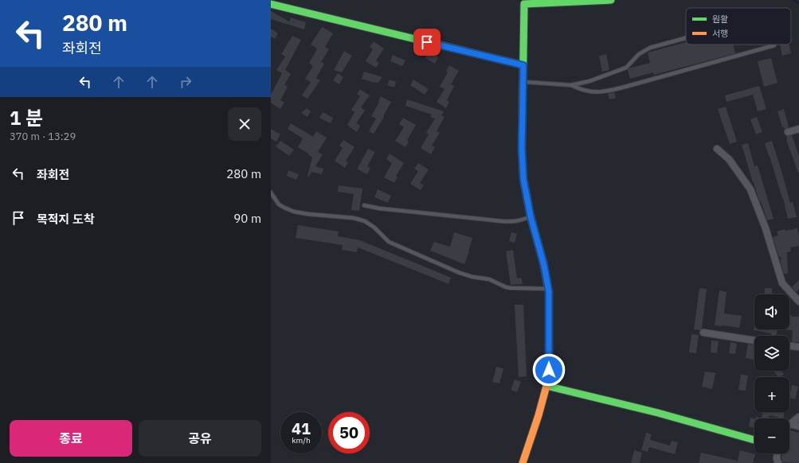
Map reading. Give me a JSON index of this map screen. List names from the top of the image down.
{
  "legend": ["원활", "서행"],
  "page": {
    "turn": ["280 m", "좌회전"],
    "heading": ["1 분", "370 m · 13:29"],
    "list": [
      {
        "name": "좌회전",
        "value": "280 m"
      },
      {
        "name": "목적지 도착",
        "value": "90 m"
      }
    ],
    "map_buttons": ["+", "−"],
    "speed": "41 km/h",
    "limit": "50",
    "buttons": ["종료", "공유"]
  }
}
